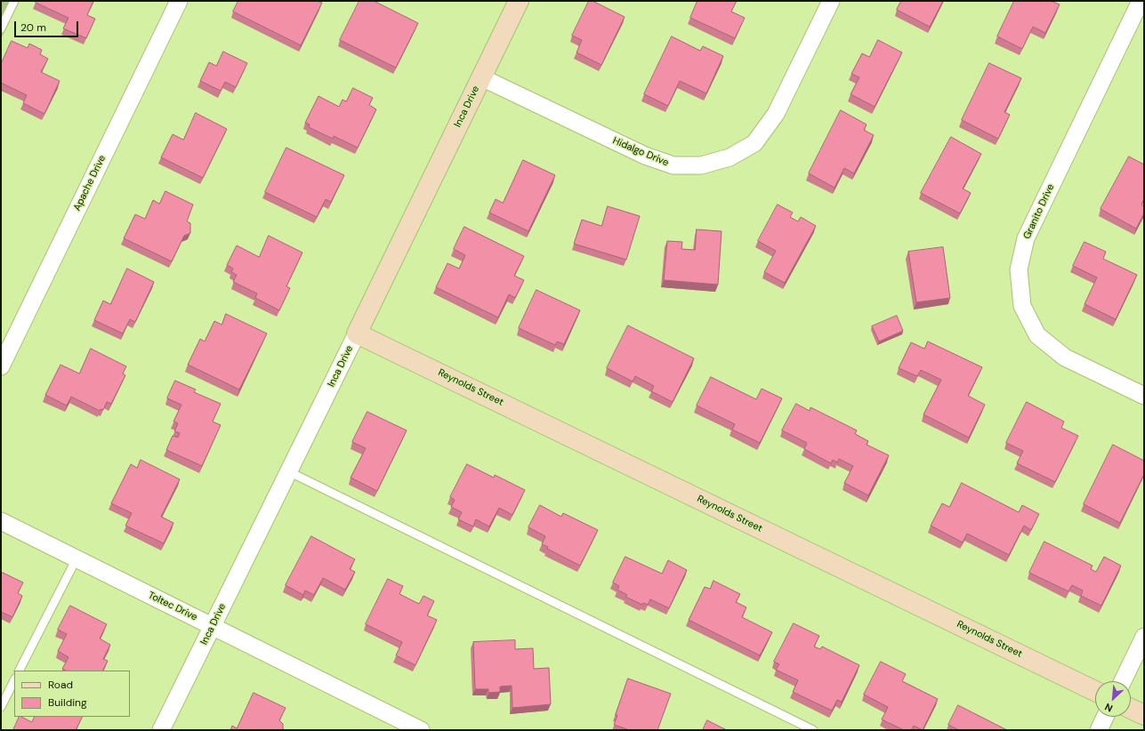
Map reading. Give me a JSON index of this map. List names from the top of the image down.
{
  "streets": {
    "street": [
      "Inca Drive",
      "Hidalgo Drive",
      "Apache Drive",
      "Granito Drive",
      "Reynolds Street",
      "Toltec Drive"
    ]
  },
  "crossings": [
    ["Inca Drive", "Hidalgo Drive"],
    ["Inca Drive", "Reynolds Street"],
    ["Inca Drive", "Toltec Drive"]
  ],
  "legend": ["Road", "Building"],
  "scale_bar": "20 m",
  "north": "bottom left"
}
